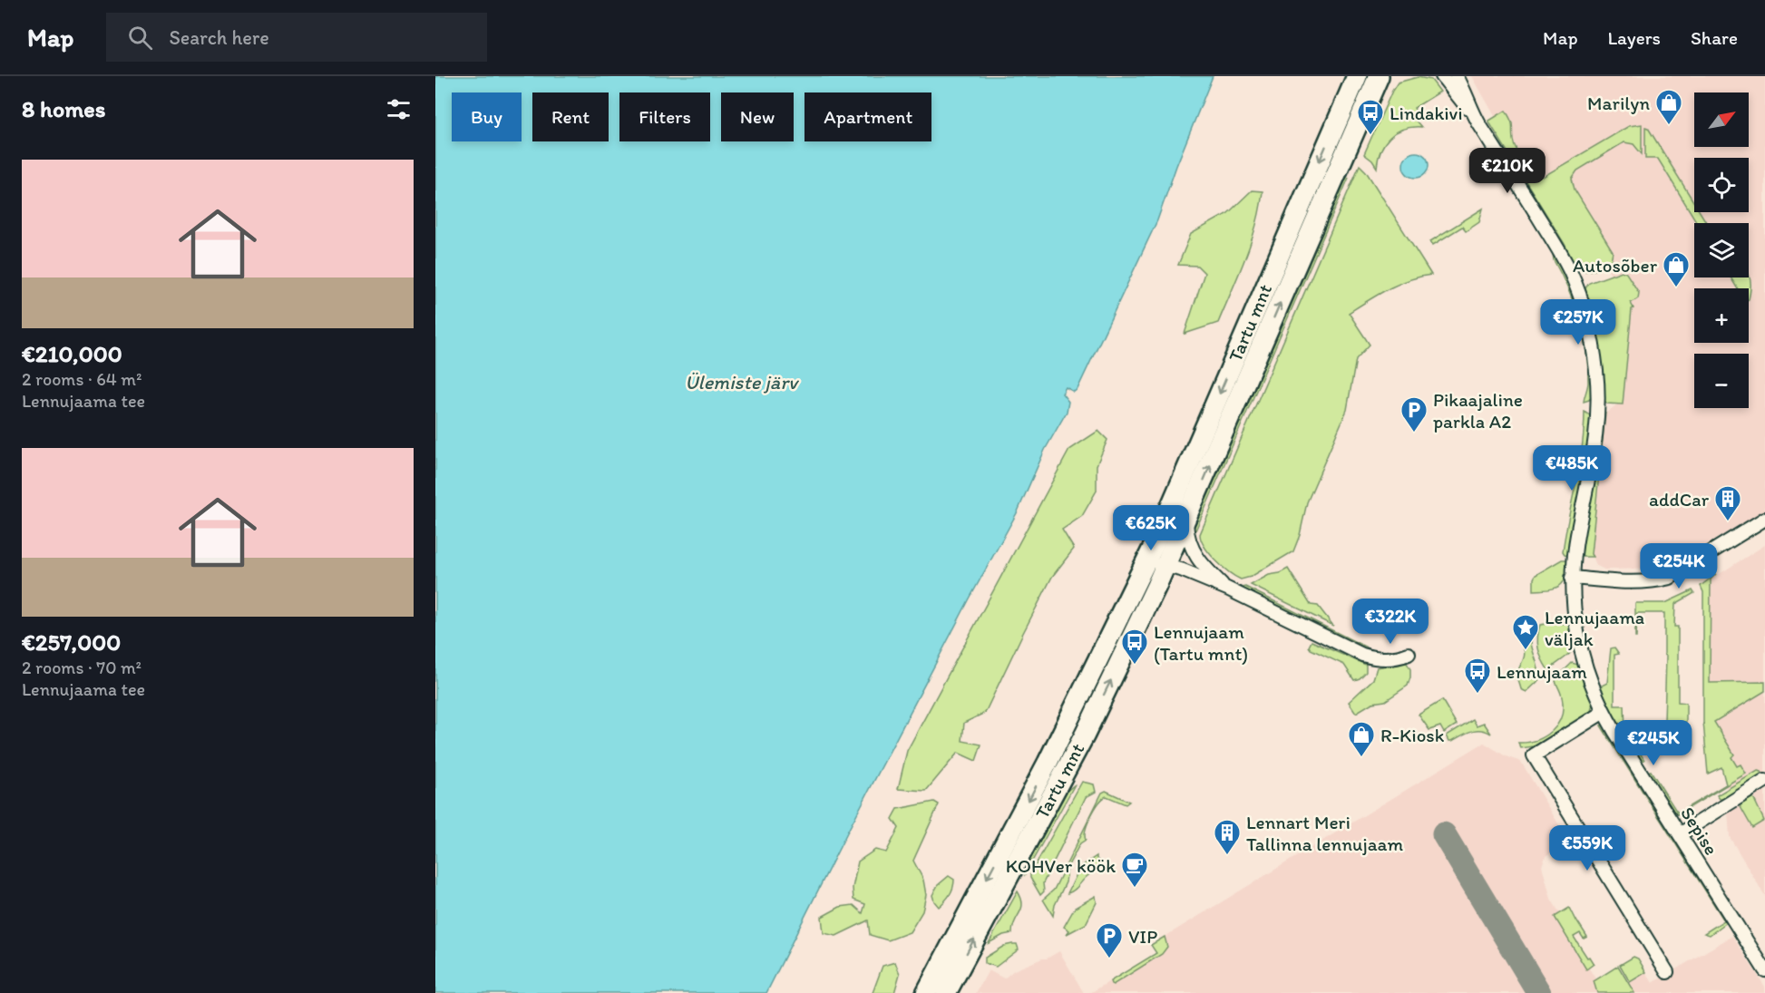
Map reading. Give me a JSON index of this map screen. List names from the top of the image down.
{
  "streets": {
    "highway": ["Tartu mnt"],
    "street": ["Sepise"]
  },
  "water": ["Ülemiste järv"],
  "places": {
    "shop": ["Marilyn", "Autosõber", "R-Kiosk"],
    "bus stop": ["Lindakivi", "Lennujaam (Tartu mnt)", "Lennujaam"],
    "parking": ["Pikaajaline parkla A2", "VIP"],
    "building": ["addCar", "Lennart Meri Tallinna lennujaam"],
    "place": ["Lennujaama väljak"],
    "cafe": ["KOHVer köök"]
  },
  "north": "top right",
  "page": {
    "header": "Map",
    "search": "Search here",
    "nav": ["Map", "Layers", "Share"],
    "heading": "8 homes",
    "map_buttons": ["+", "−"],
    "chip": [
      "Buy",
      "Rent",
      "Filters",
      "New",
      "Apartment"
    ],
    "list": [
      {
        "name": "€210,000",
        "note": "2 rooms · 64 m² · Lennujaama tee"
      },
      {
        "name": "€257,000",
        "note": "2 rooms · 70 m² · Lennujaama tee"
      }
    ],
    "price": [
      "€210K",
      "€257K",
      "€485K",
      "€625K",
      "€254K",
      "€322K",
      "€245K",
      "€559K"
    ]
  }
}
